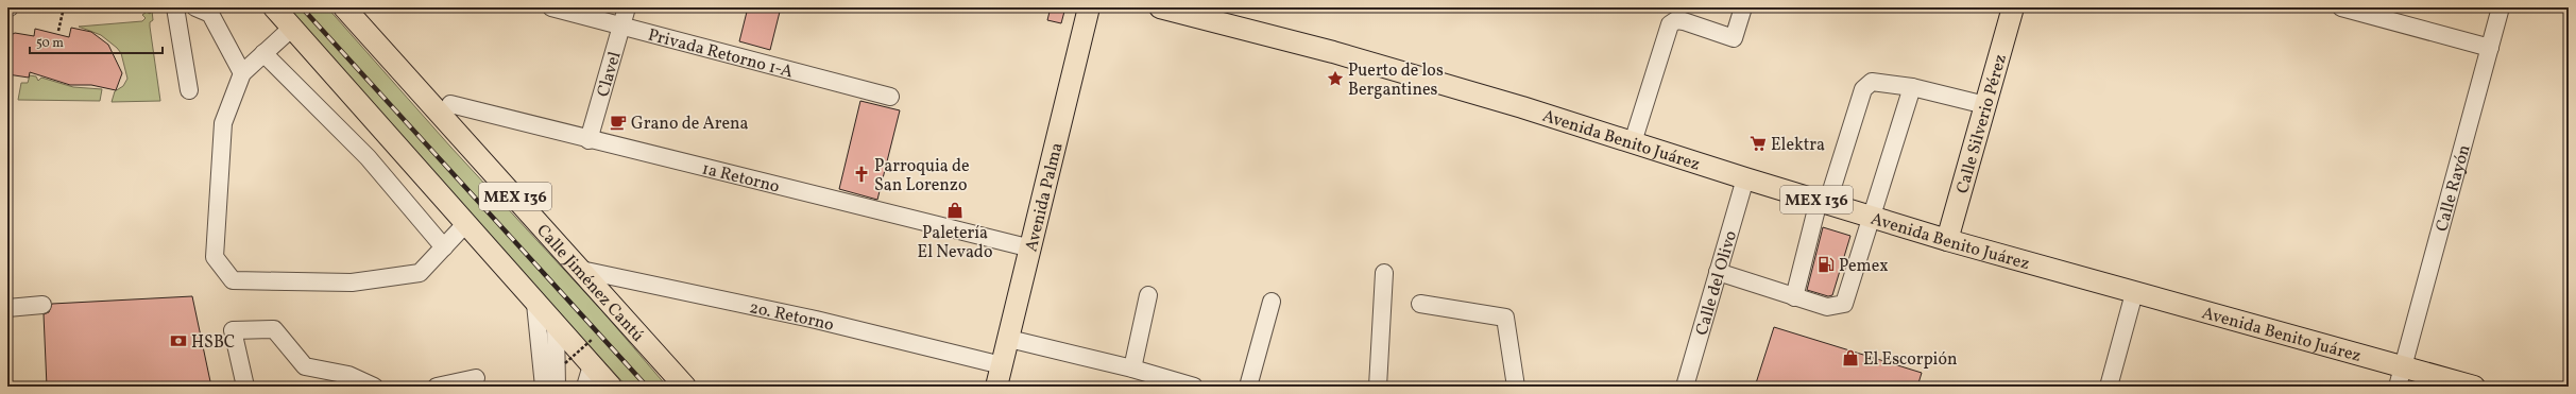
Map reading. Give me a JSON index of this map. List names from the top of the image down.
{
  "streets": {
    "main road": [
      "Calle Silverio Pérez",
      "Avenida Benito Juárez",
      "MEX 136",
      "Avenida Palma",
      "Calle Jiménez Cantú"
    ],
    "street": [
      "Privada Retorno 1-A",
      "Clavel",
      "1a Retorno",
      "Calle Rayón",
      "Calle del Olivo",
      "2o. Retorno"
    ]
  },
  "crossings": [
    ["Privada Retorno 1-A", "Clavel"],
    ["Clavel", "1a Retorno"],
    ["Calle Silverio Pérez", "Avenida Benito Juárez"],
    ["Avenida Benito Juárez", "Calle Rayón"],
    ["Avenida Benito Juárez", "Calle del Olivo"],
    ["1a Retorno", "Avenida Palma"],
    ["Avenida Palma", "2o. Retorno"],
    ["Calle Jiménez Cantú", "2o. Retorno"]
  ],
  "places": {
    "place": ["Puerto de los Bergantines"],
    "cafe": ["Grano de Arena"],
    "supermarket": ["Elektra"],
    "church": ["Parroquia de San Lorenzo"],
    "shop": ["Paletería El Nevado", "El Escorpión"],
    "fuel station": ["Pemex"],
    "bank": ["HSBC"]
  },
  "scale_bar": "50 m"
}
